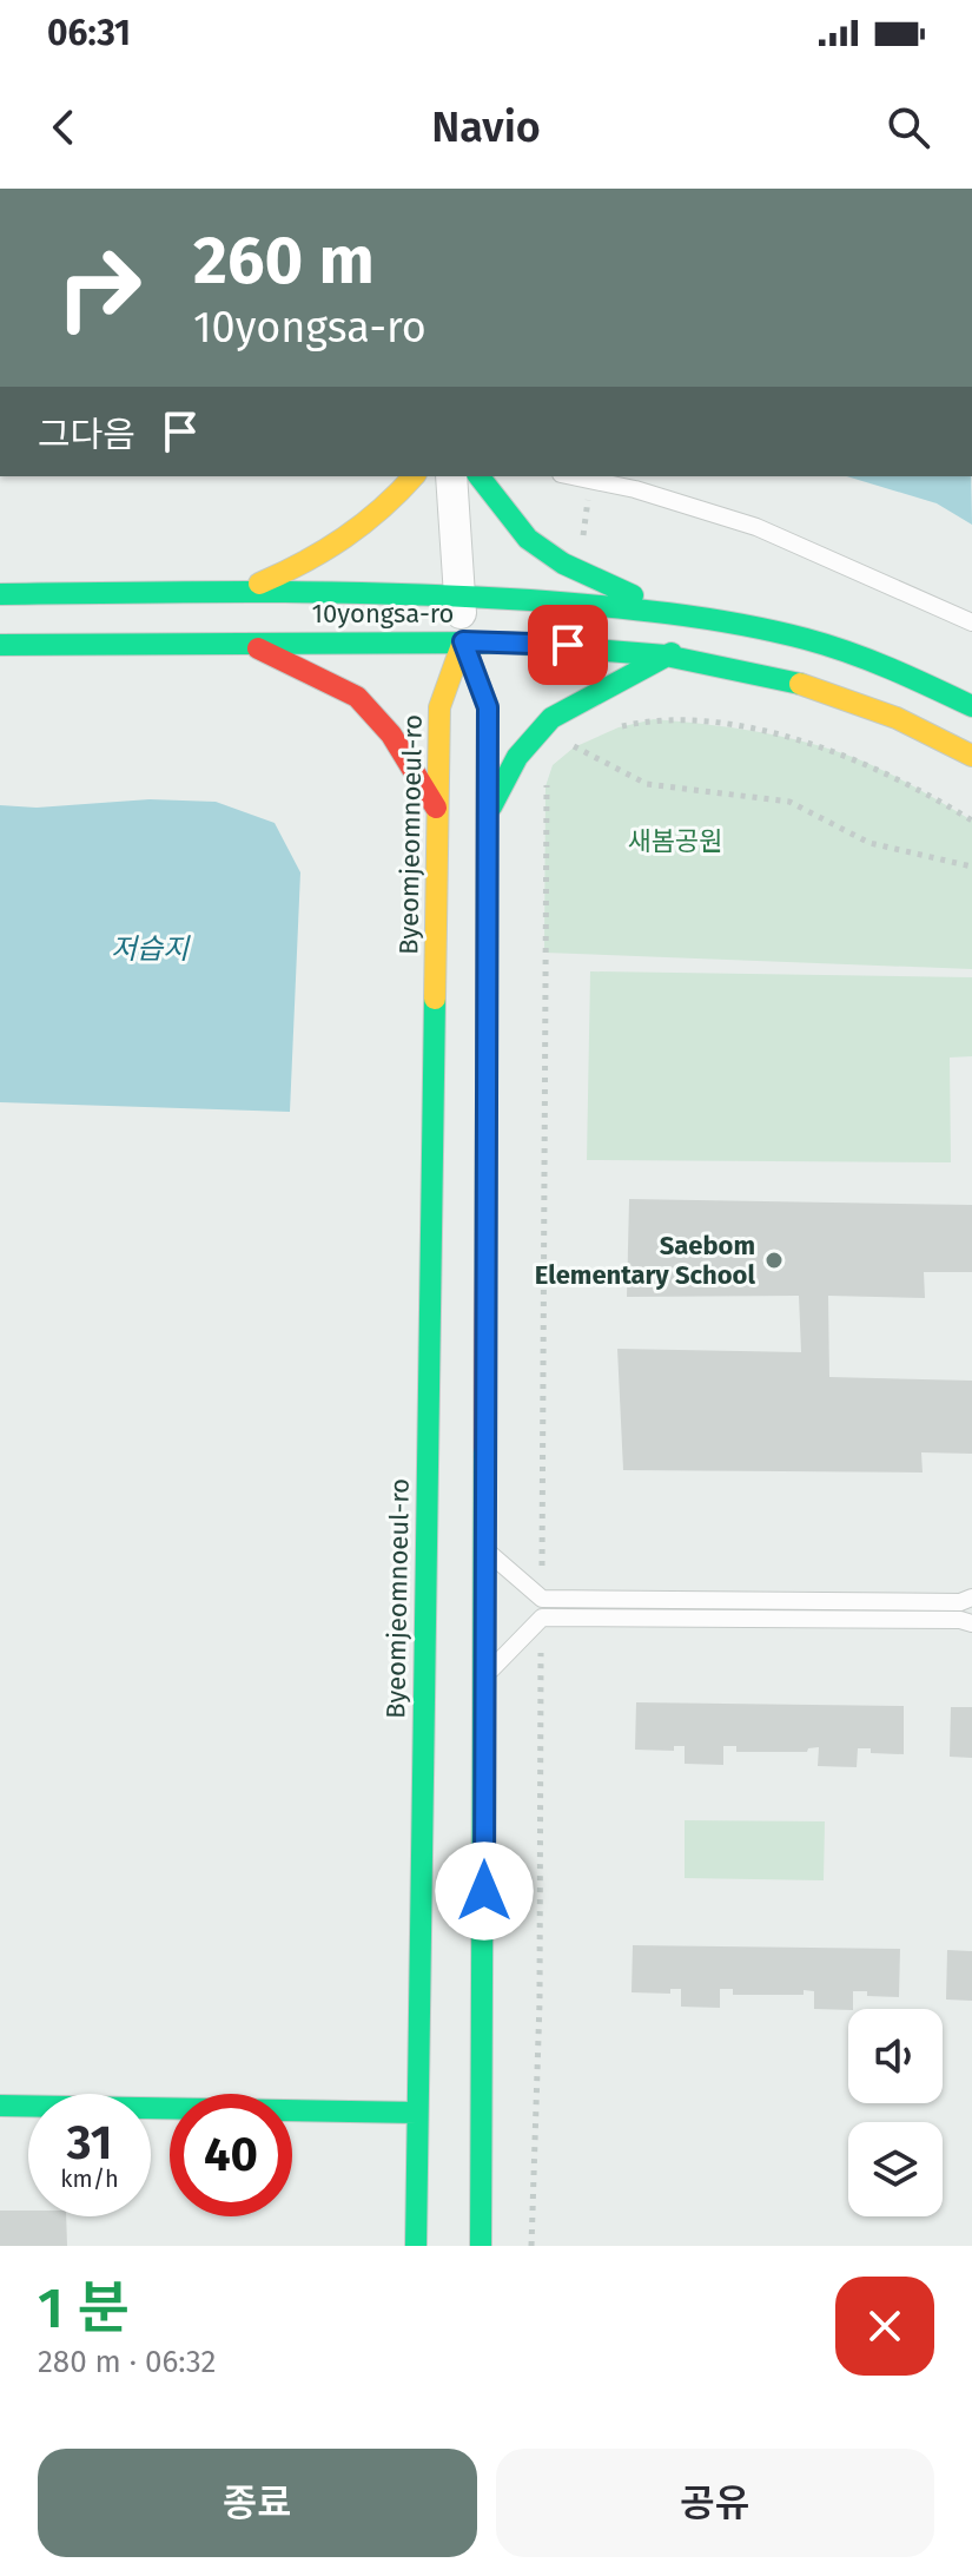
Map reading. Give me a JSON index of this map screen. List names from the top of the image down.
{
  "streets": {
    "street": ["10yongsa-ro", "Byeomjeomnoeul-ro"]
  },
  "crossings": [
    ["10yongsa-ro", "Byeomjeomnoeul-ro"]
  ],
  "water": ["저습지"],
  "parks": ["새봄공원"],
  "places": ["Saebom Elementary School"],
  "page": {
    "status": "06:31",
    "header": "Navio",
    "turn": ["260 m", "10yongsa-ro"],
    "then": "그다음",
    "speed": "31 km/h",
    "limit": "40",
    "heading": ["1 분", "280 m · 06:32"],
    "buttons": ["종료", "공유"]
  }
}
